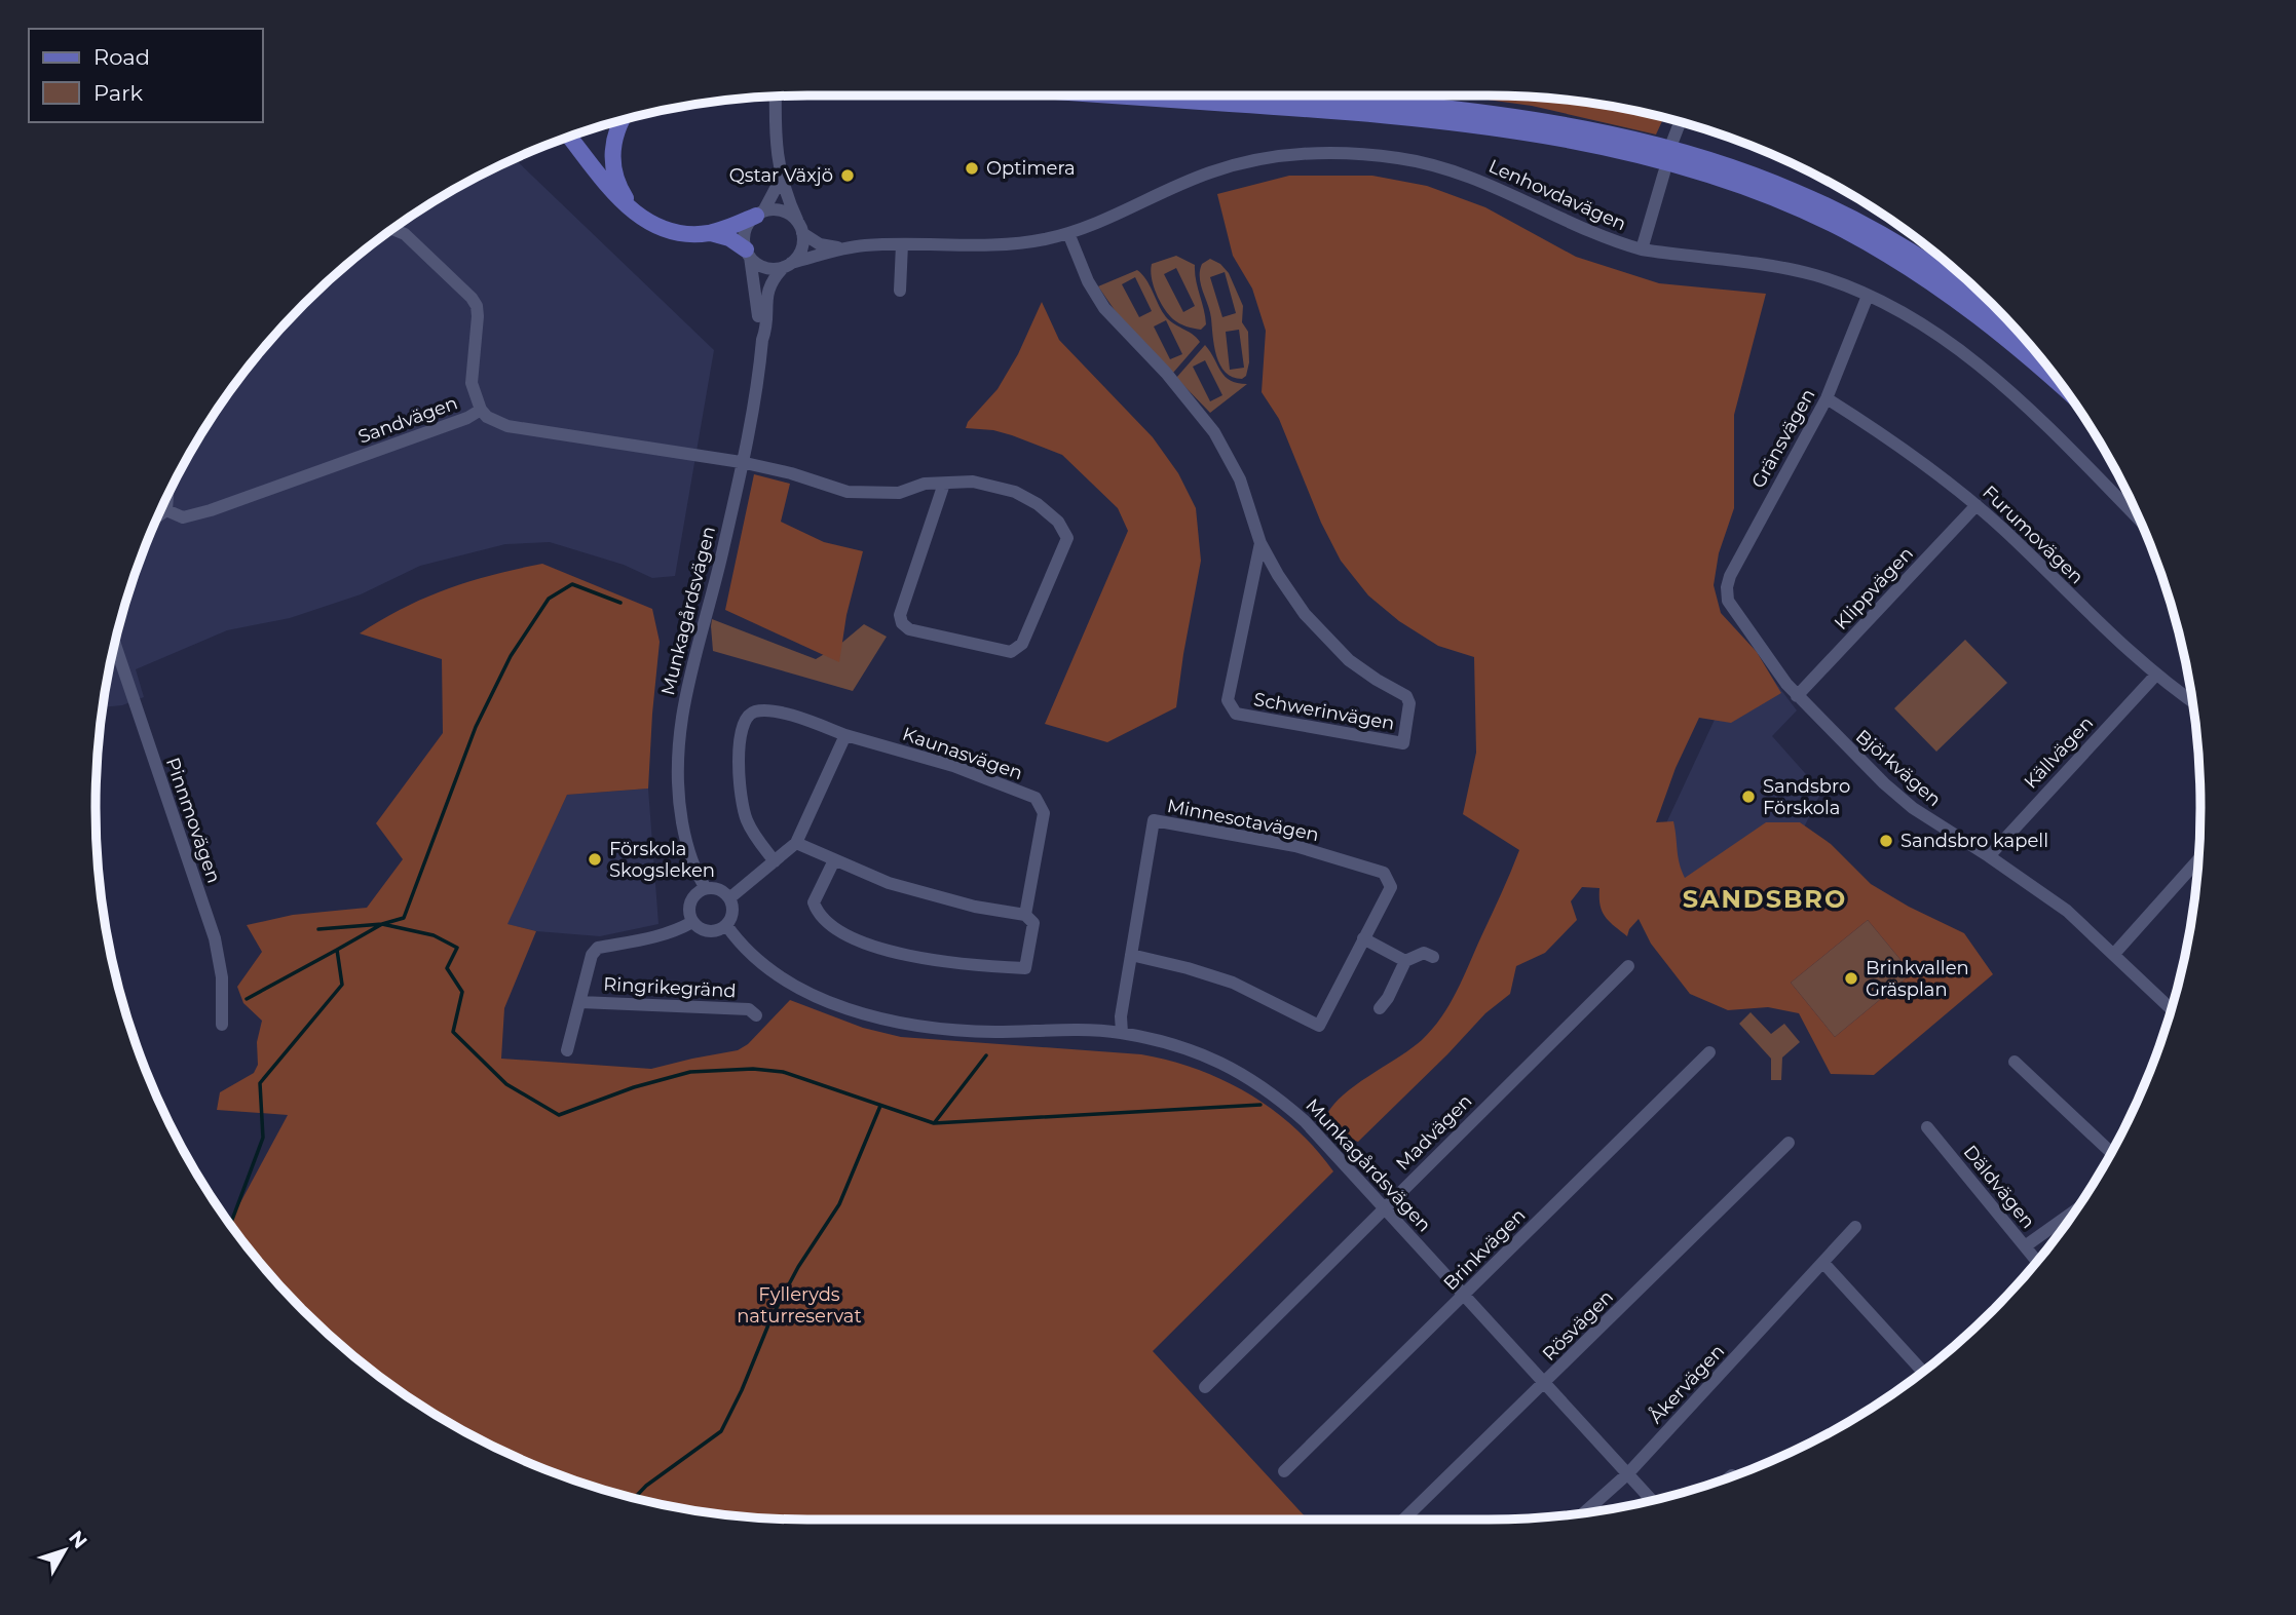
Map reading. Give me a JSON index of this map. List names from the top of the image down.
{
  "streets": {
    "street": [
      "Lenhovdavägen",
      "Sandvägen",
      "Gränsvägen",
      "Furumovägen",
      "Klippvägen",
      "Munkagårdsvägen",
      "Schwerinvägen",
      "Källvägen",
      "Kaunasvägen",
      "Björkvägen",
      "Pinnmovägen",
      "Minnesotavägen",
      "Ringrikegränd",
      "Madvägen",
      "Däldvägen",
      "Brinkvägen",
      "Rösvägen",
      "Åkervägen"
    ]
  },
  "crossings": [
    ["Lenhovdavägen", "Gränsvägen"],
    ["Lenhovdavägen", "Munkagårdsvägen"],
    ["Lenhovdavägen", "Schwerinvägen"],
    ["Sandvägen", "Munkagårdsvägen"],
    ["Gränsvägen", "Furumovägen"],
    ["Gränsvägen", "Björkvägen"],
    ["Furumovägen", "Klippvägen"],
    ["Furumovägen", "Källvägen"],
    ["Klippvägen", "Björkvägen"],
    ["Munkagårdsvägen", "Minnesotavägen"],
    ["Munkagårdsvägen", "Ringrikegränd"],
    ["Munkagårdsvägen", "Madvägen"],
    ["Munkagårdsvägen", "Brinkvägen"],
    ["Munkagårdsvägen", "Rösvägen"],
    ["Munkagårdsvägen", "Åkervägen"],
    ["Källvägen", "Björkvägen"]
  ],
  "districts": ["SANDSBRO"],
  "parks": ["Fylleryds naturreservat"],
  "places": [
    "Optimera",
    "Qstar Växjö",
    "Sandsbro Förskola",
    "Sandsbro kapell",
    "Förskola Skogsleken",
    "Brinkvallen Gräsplan"
  ],
  "legend": ["Road", "Park"],
  "north": "top right"
}
